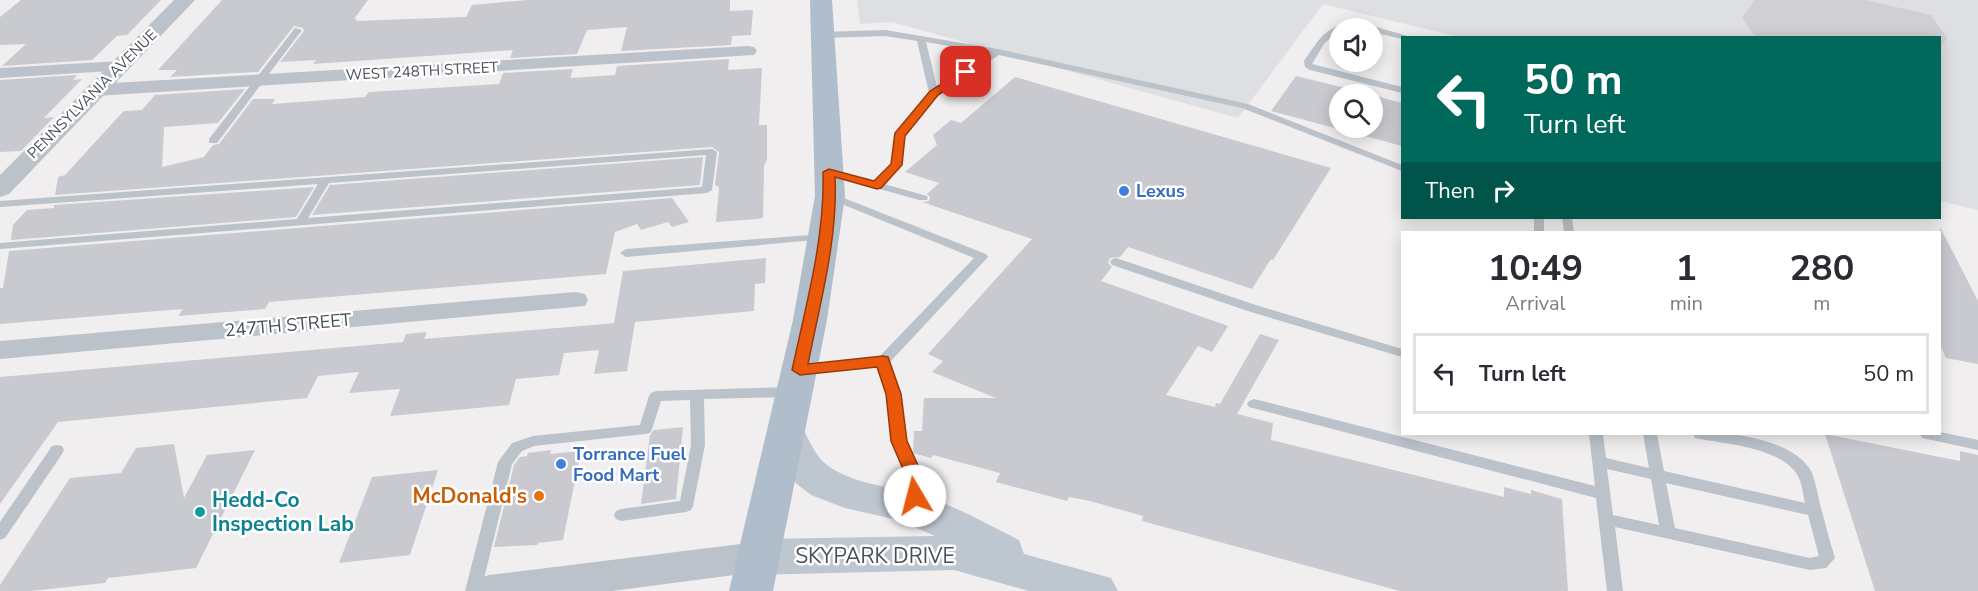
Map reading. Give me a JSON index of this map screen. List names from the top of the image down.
{
  "streets": {
    "main road": ["SKYPARK DRIVE"],
    "street": ["WEST 248TH STREET", "PENNSYLVANIA AVENUE", "247TH STREET"]
  },
  "crossings": [
    ["WEST 248TH STREET", "PENNSYLVANIA AVENUE"]
  ],
  "places": [
    "Lexus",
    "Torrance Fuel Food Mart",
    "McDonald's",
    "Hedd-Co Inspection Lab"
  ],
  "page": {
    "turn": ["50 m", "Turn left"],
    "then": "Then",
    "eta": [
      "10:49",
      "Arrival",
      "1",
      "min",
      "280",
      "m"
    ],
    "list": [
      {
        "name": "Turn left",
        "value": "50 m"
      }
    ]
  }
}
